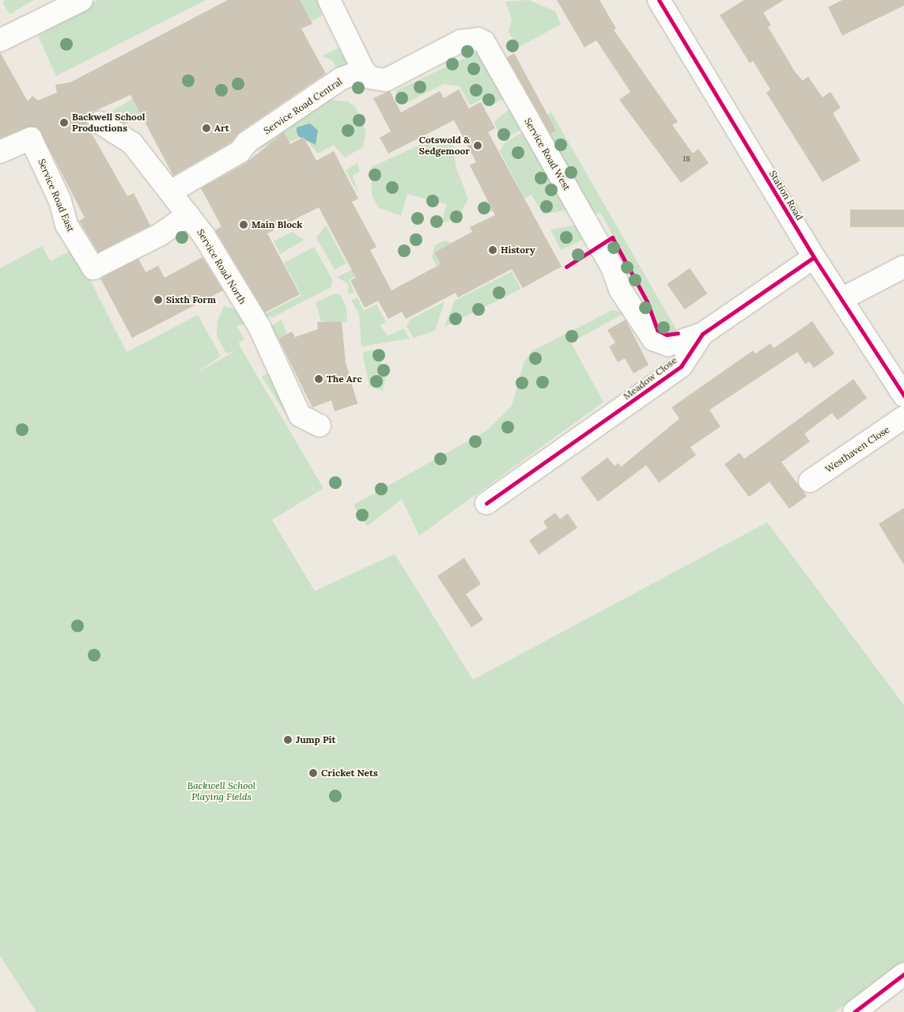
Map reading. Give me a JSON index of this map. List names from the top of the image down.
{
  "streets": {
    "street": [
      "Service Road Central",
      "Service Road West",
      "Service Road East",
      "Station Road",
      "Service Road North",
      "Meadow Close",
      "Westhaven Close"
    ]
  },
  "crossings": [
    ["Service Road Central", "Service Road West"],
    ["Service Road Central", "Service Road North"],
    ["Service Road West", "Meadow Close"],
    ["Service Road East", "Service Road North"],
    ["Station Road", "Meadow Close"]
  ],
  "parks": ["Backwell School Playing Fields"],
  "places": [
    "Backwell School Productions",
    "Art",
    "Cotswold & Sedgemoor",
    "Main Block",
    "History",
    "Sixth Form",
    "The Arc",
    "Jump Pit",
    "Cricket Nets"
  ],
  "house_numbers": ["18"]
}
